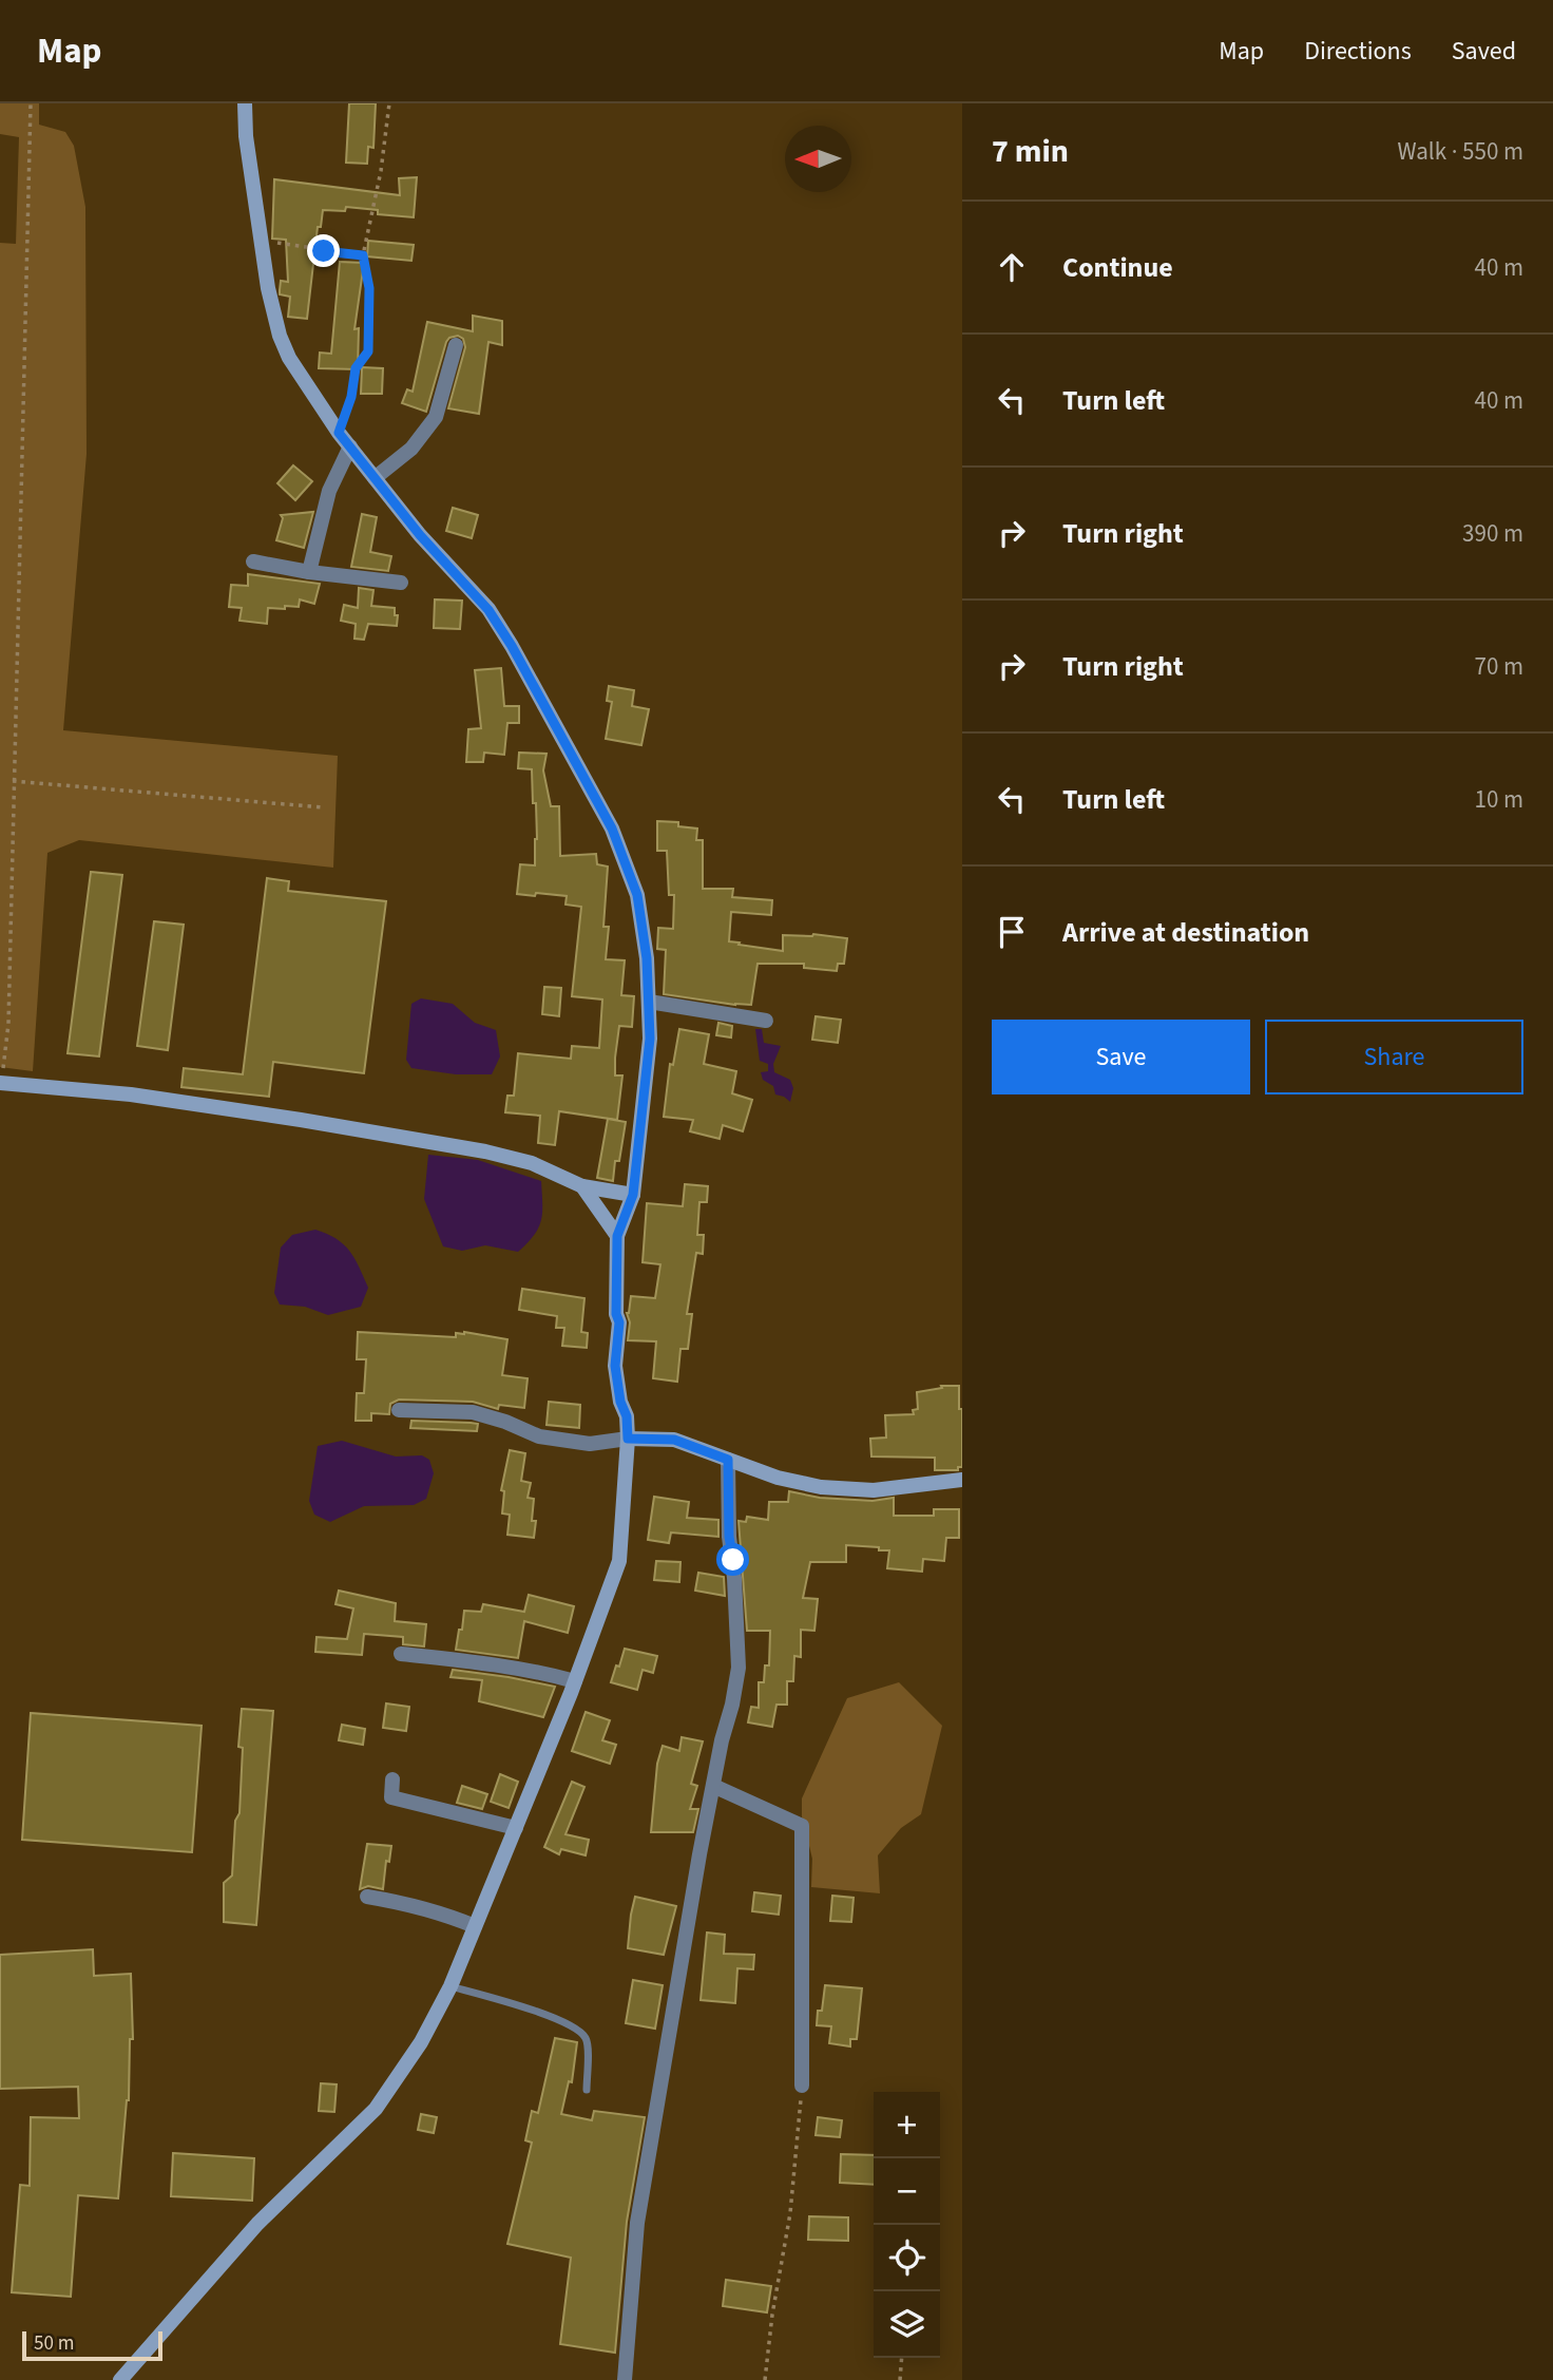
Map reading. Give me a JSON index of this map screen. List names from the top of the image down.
{
  "scale_bar": "50 m",
  "north": "left",
  "page": {
    "header": "Map",
    "nav": ["Map", "Directions", "Saved"],
    "heading": ["7 min", "Walk · 550 m"],
    "list": [
      ["Continue", "40 m"],
      ["Turn left", "40 m"],
      ["Turn right", "390 m"],
      ["Turn right", "70 m"],
      ["Turn left", "10 m"],
      "Arrive at destination"
    ],
    "buttons": ["Save", "Share"],
    "map_buttons": ["+", "−"],
    "scale": "50 m"
  }
}
